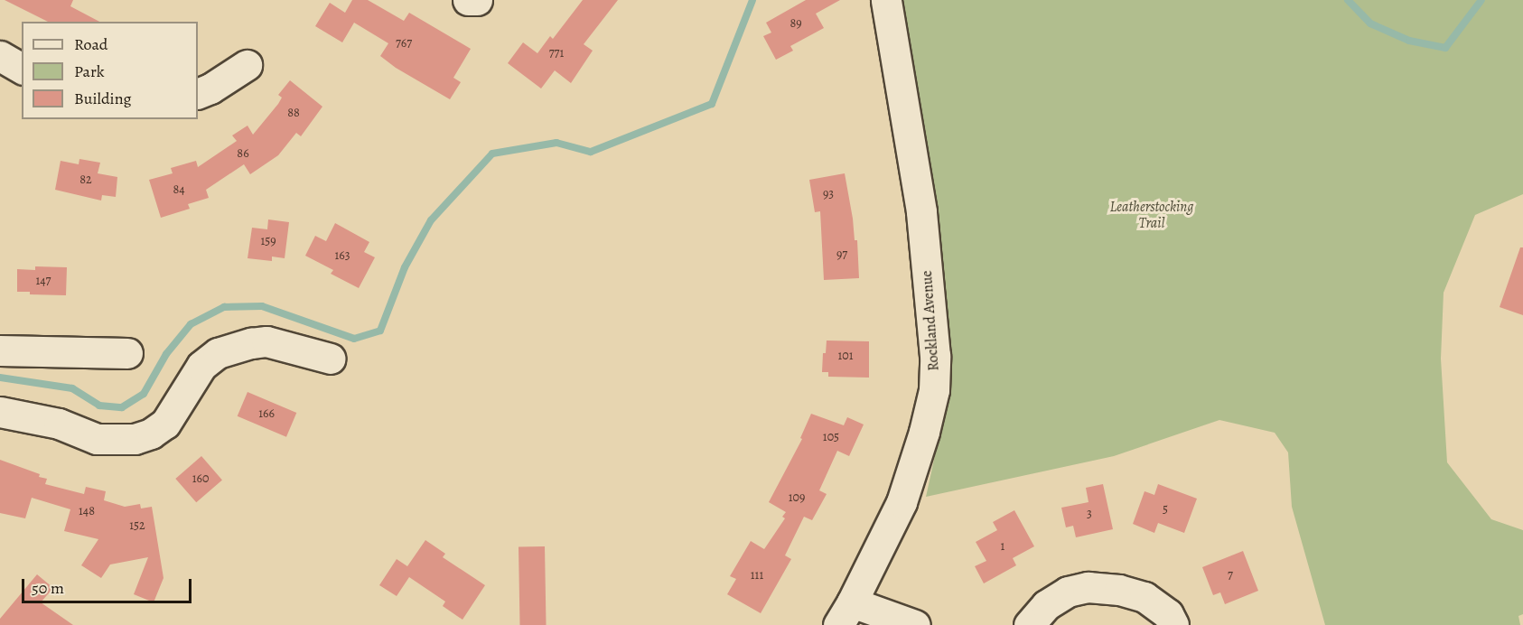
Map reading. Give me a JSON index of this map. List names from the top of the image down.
{
  "streets": {
    "street": ["Rockland Avenue"]
  },
  "parks": ["Leatherstocking Trail"],
  "house_numbers": [
    "89",
    "767",
    "771",
    "88",
    "86",
    "82",
    "84",
    "93",
    "159",
    "97",
    "163",
    "147",
    "101",
    "166",
    "105",
    "160",
    "109",
    "5",
    "148",
    "3",
    "152",
    "1",
    "111",
    "7"
  ],
  "legend": ["Road", "Park", "Building"],
  "scale_bar": "50 m"
}
